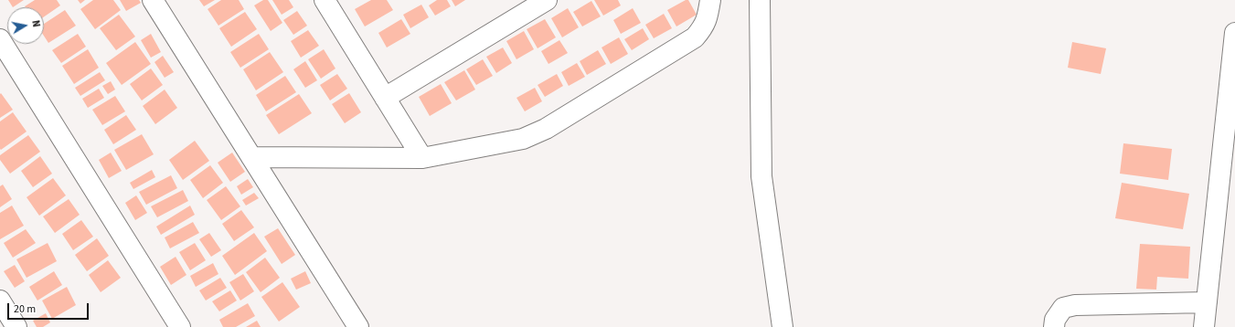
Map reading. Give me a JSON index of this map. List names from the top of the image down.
{
  "scale_bar": "20 m",
  "north": "right"
}
